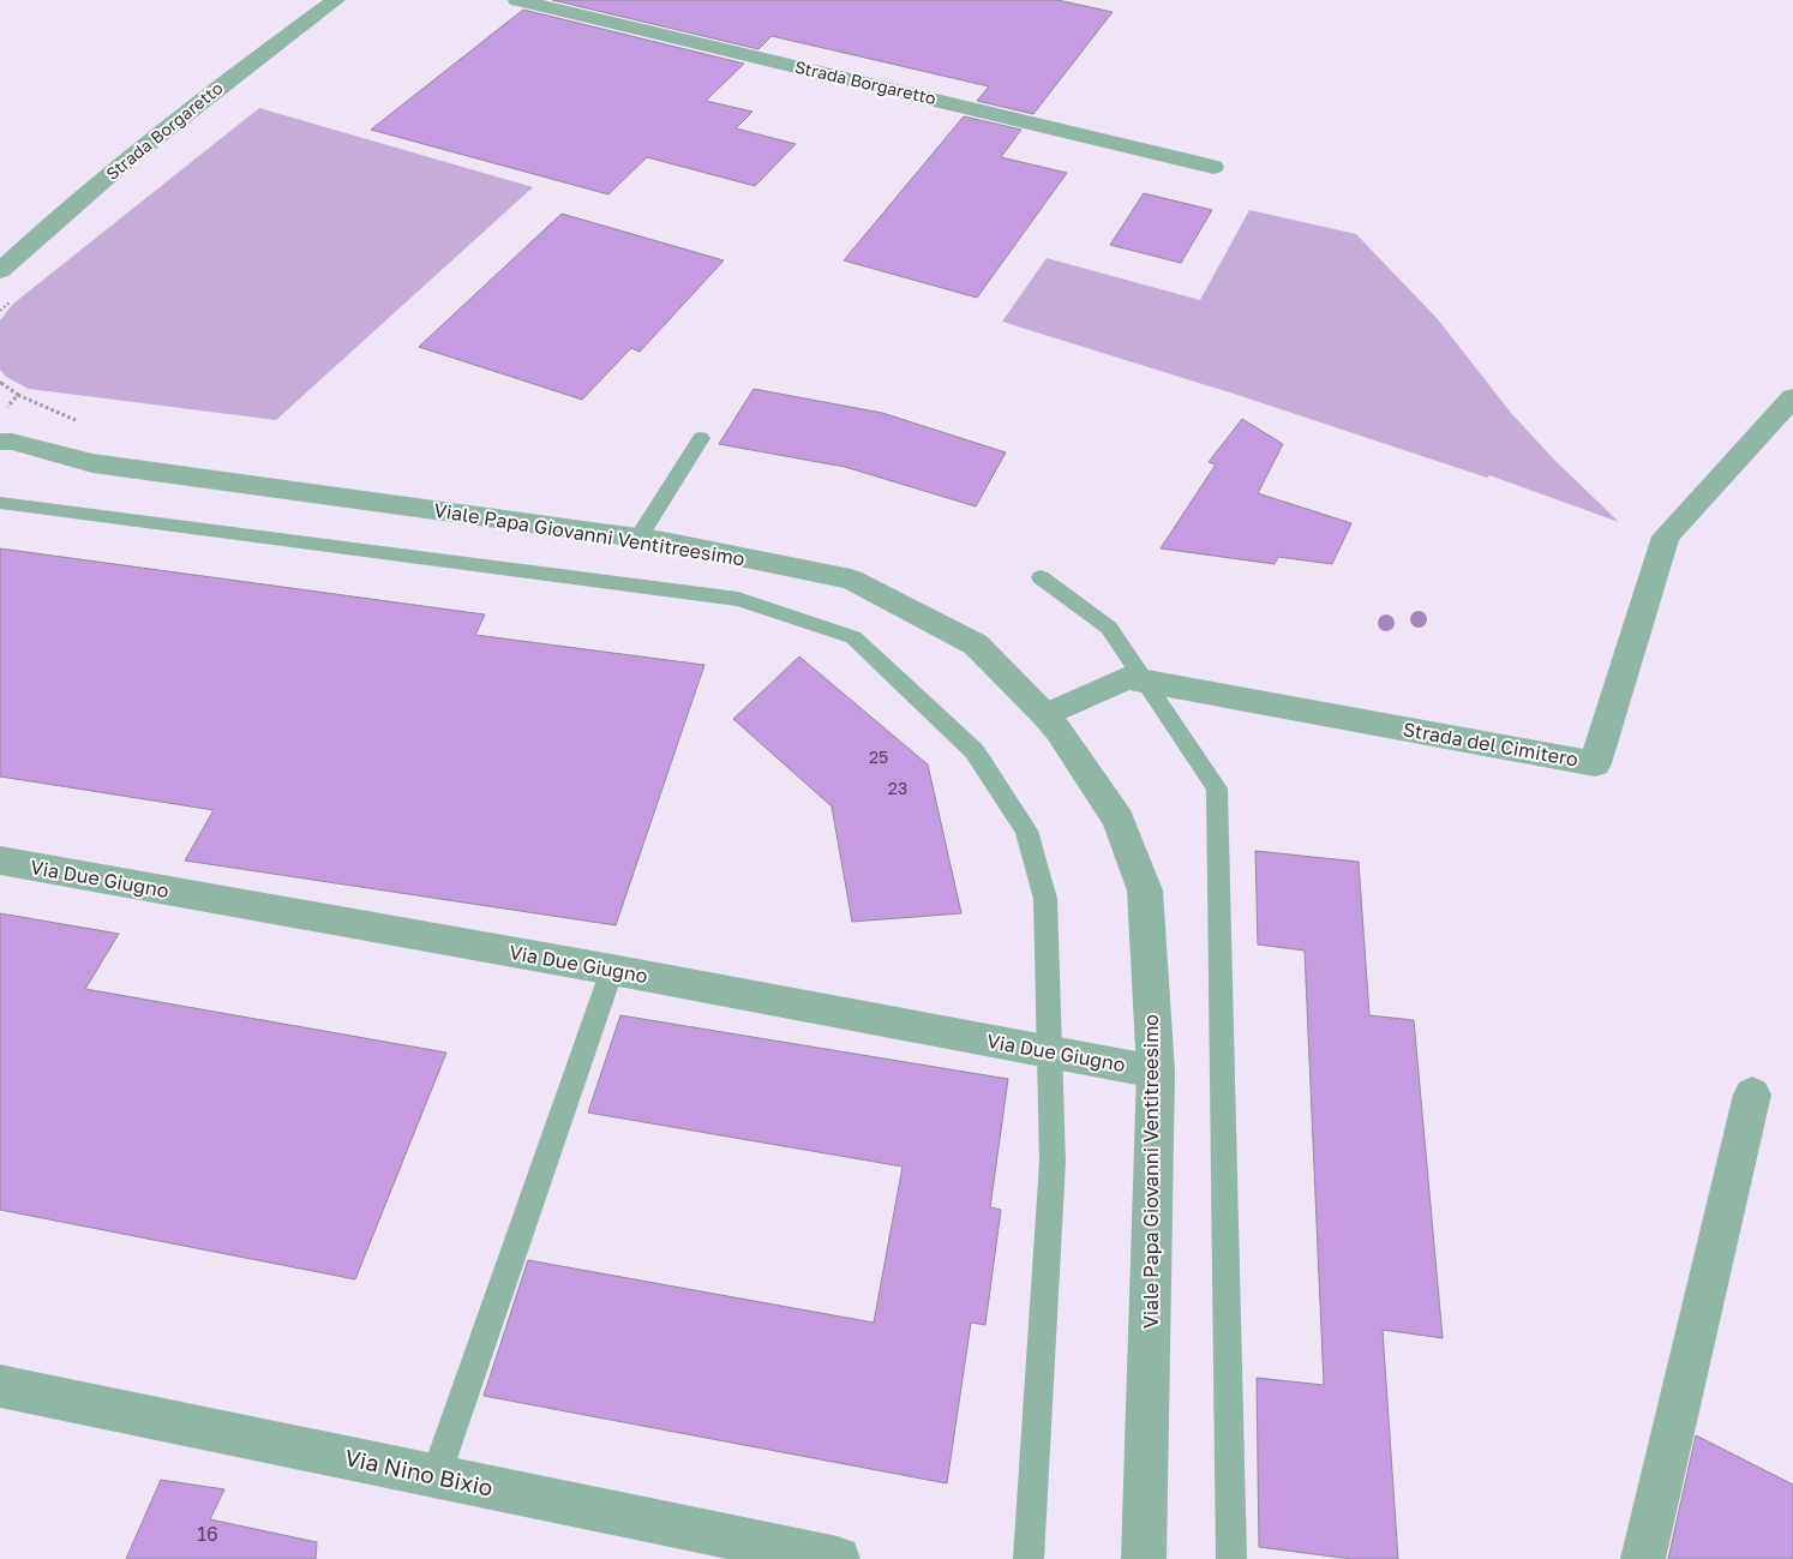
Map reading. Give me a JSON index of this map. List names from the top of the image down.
{
  "streets": {
    "street": [
      "Strada Borgaretto",
      "Viale Papa Giovanni Ventitreesimo",
      "Strada del Cimitero",
      "Via Due Giugno",
      "Via Nino Bixio"
    ]
  },
  "crossings": [
    ["Viale Papa Giovanni Ventitreesimo", "Strada del Cimitero"],
    ["Viale Papa Giovanni Ventitreesimo", "Via Due Giugno"]
  ],
  "house_numbers": ["25", "23", "16"]
}
